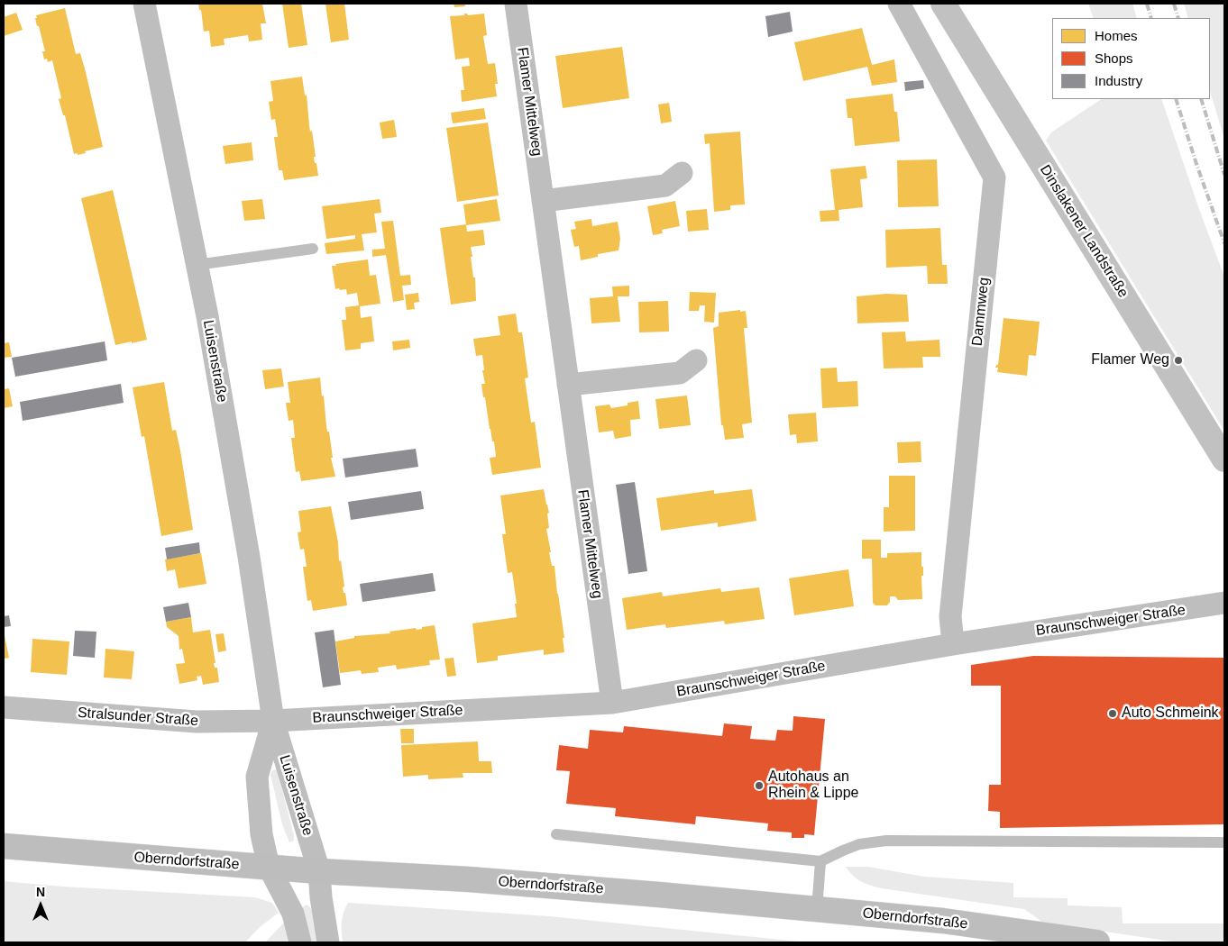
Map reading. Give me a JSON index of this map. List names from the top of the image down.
{
  "streets": {
    "main road": ["Dinslakener Landstraße", "Oberndorfstraße"],
    "street": [
      "Flamer Mittelweg",
      "Dammweg",
      "Luisenstraße",
      "Braunschweiger Straße",
      "Stralsunder Straße"
    ]
  },
  "crossings": [
    ["Flamer Mittelweg", "Braunschweiger Straße"],
    ["Dammweg", "Braunschweiger Straße"],
    ["Luisenstraße", "Braunschweiger Straße"],
    ["Luisenstraße", "Stralsunder Straße"],
    ["Luisenstraße", "Oberndorfstraße"],
    ["Braunschweiger Straße", "Stralsunder Straße"]
  ],
  "places": ["Flamer Weg", "Auto Schmeink", "Autohaus an Rhein & Lippe"],
  "legend": ["Homes", "Shops", "Industry"],
  "north": "top"
}
